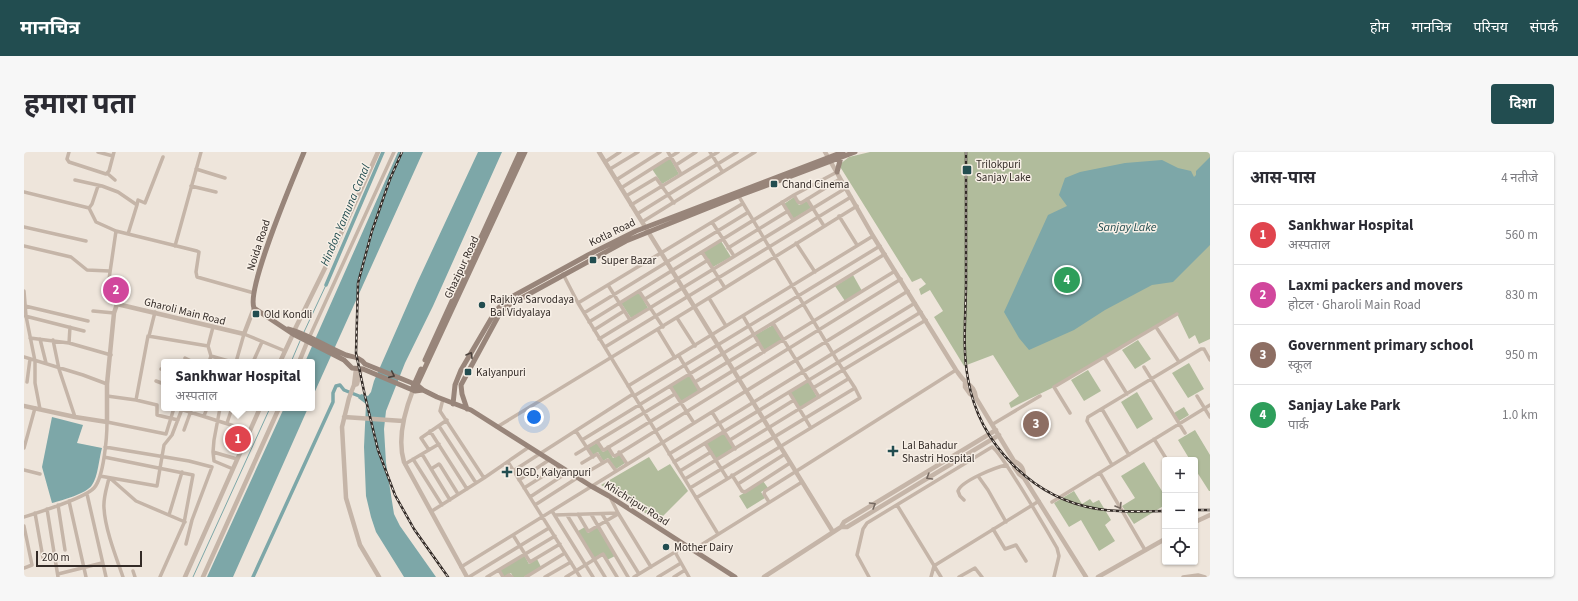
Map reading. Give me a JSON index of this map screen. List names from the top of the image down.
{
  "streets": {
    "main road": [
      "Kotla Road",
      "Noida Road",
      "Ghazipur Road",
      "Khichripur Road"
    ],
    "street": ["Gharoli Main Road"]
  },
  "crossings": [
    ["Kotla Road", "Khichripur Road"],
    ["Ghazipur Road", "Khichripur Road"]
  ],
  "water": ["Hindon Yamuna Canal", "Sanjay Lake"],
  "places": {
    "transit": [
      "Trilokpuri Sanjay Lake",
      "Chand Cinema",
      "Super Bazar",
      "Old Kondli",
      "Kalyanpuri"
    ],
    "other": ["Rajkiya Sarvodaya Bal Vidyalaya", "Mother Dairy"],
    "health": ["Lal Bahadur Shastri Hospital", "DGD, Kalyanpuri"]
  },
  "scale_bar": "200 m",
  "page": {
    "header": "मानचित्र",
    "nav": [
      "होम",
      "मानचित्र",
      "परिचय",
      "संपर्क"
    ],
    "title": "हमारा पता",
    "buttons": "दिशा",
    "heading": ["आस-पास", "4 नतीजे"],
    "list": [
      {
        "mark": "1",
        "name": "Sankhwar Hospital",
        "note": "अस्पताल",
        "value": "560 m"
      },
      {
        "mark": "2",
        "name": "Laxmi packers and movers",
        "note": "होटल · Gharoli Main Road",
        "value": "830 m"
      },
      {
        "mark": "3",
        "name": "Government primary school",
        "note": "स्कूल",
        "value": "950 m"
      },
      {
        "mark": "4",
        "name": "Sanjay Lake Park",
        "note": "पार्क",
        "value": "1.0 km"
      }
    ],
    "pins": [
      "4",
      "2",
      "3",
      "1"
    ],
    "popup": ["Sankhwar Hospital", "अस्पताल"],
    "map_buttons": ["+", "−"],
    "scale": "200 m"
  }
}
